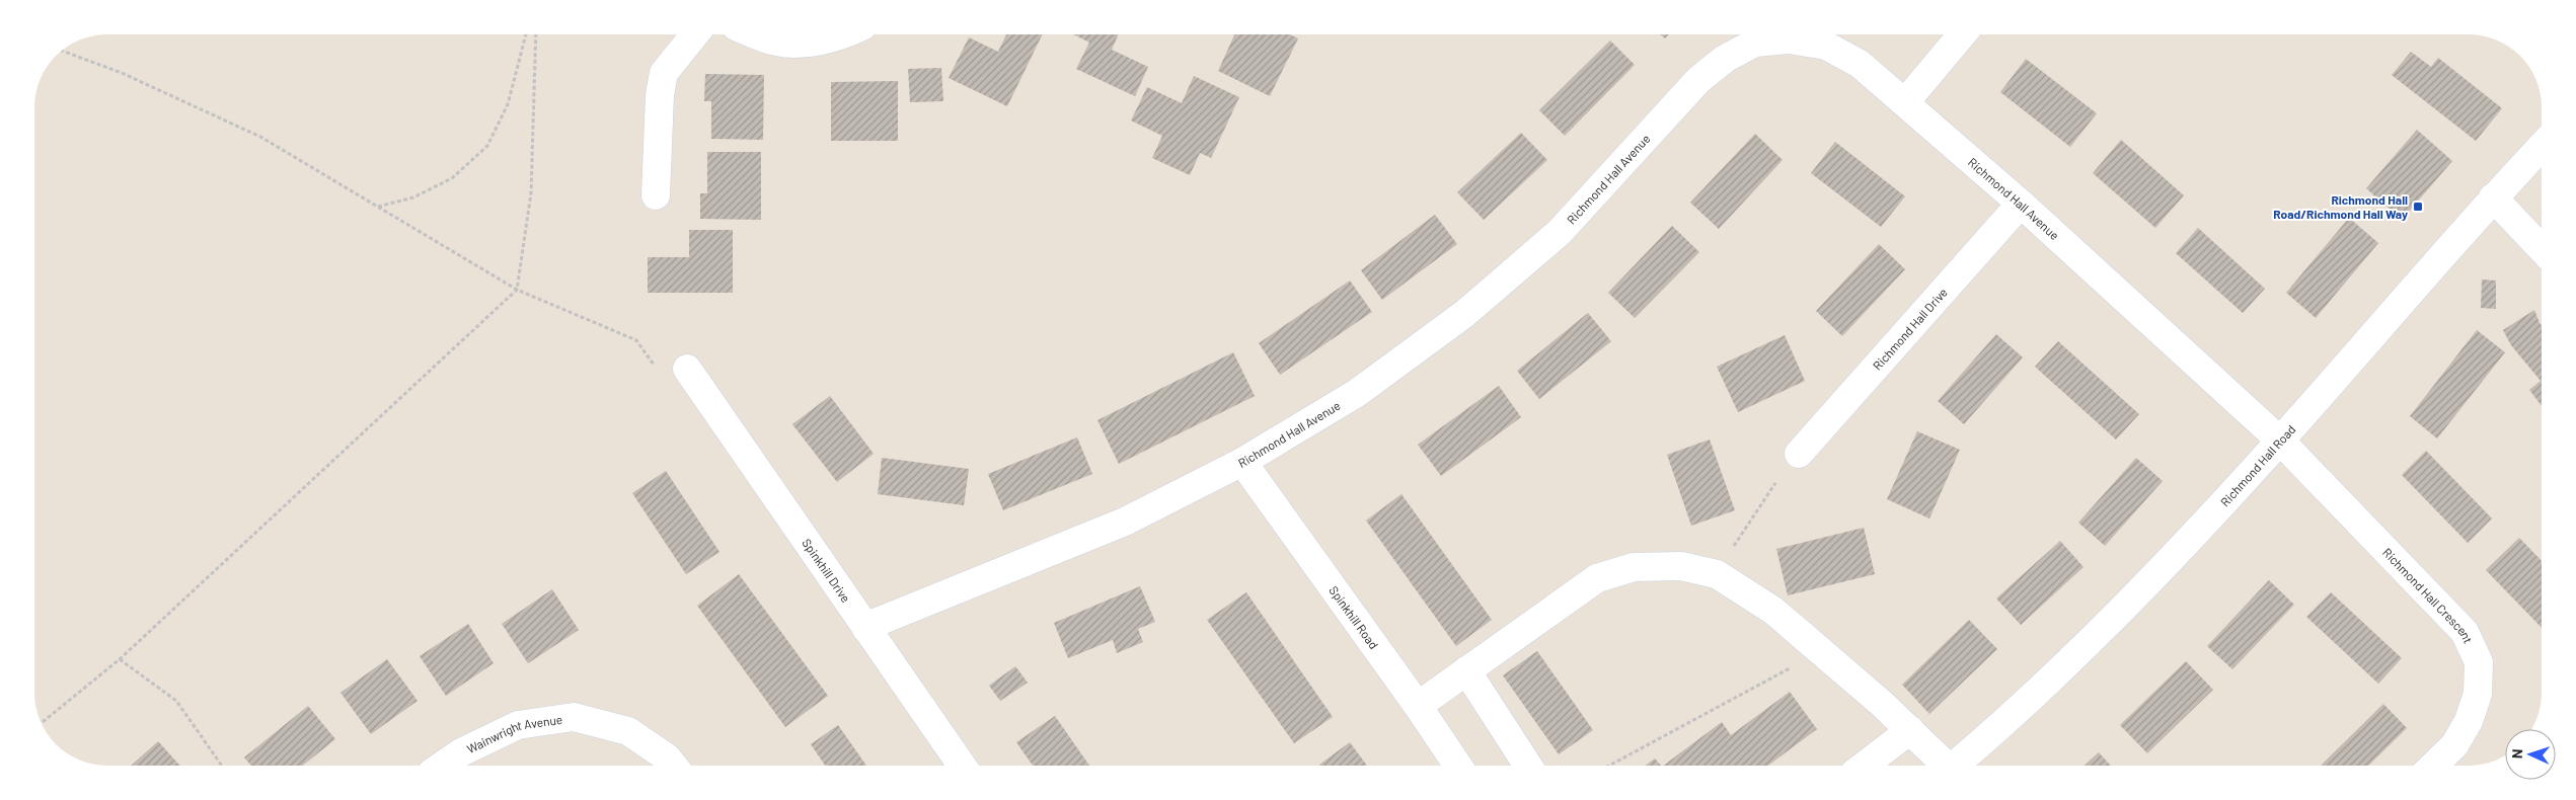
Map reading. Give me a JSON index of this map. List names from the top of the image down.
{
  "streets": {
    "street": [
      "Richmond Hall Avenue",
      "Richmond Hall Drive",
      "Richmond Hall Road",
      "Spinkhill Drive",
      "Richmond Hall Crescent",
      "Spinkhill Road",
      "Wainwright Avenue"
    ]
  },
  "crossings": [
    ["Richmond Hall Avenue", "Richmond Hall Drive"],
    ["Richmond Hall Avenue", "Richmond Hall Road"],
    ["Richmond Hall Avenue", "Spinkhill Drive"],
    ["Richmond Hall Avenue", "Richmond Hall Crescent"],
    ["Richmond Hall Avenue", "Spinkhill Road"],
    ["Richmond Hall Road", "Richmond Hall Crescent"]
  ],
  "places": {
    "transit": ["Richmond Hall Road/Richmond Hall Way"]
  },
  "north": "left"
}
